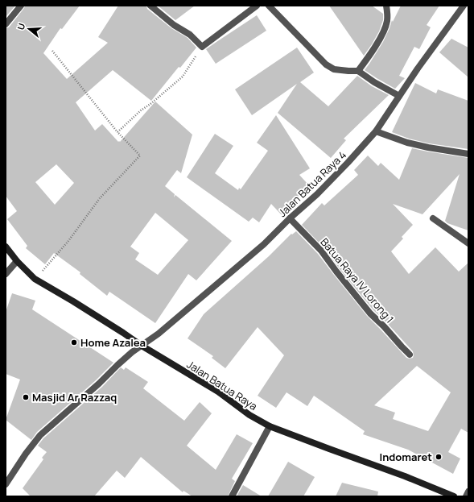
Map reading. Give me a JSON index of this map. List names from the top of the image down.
{
  "streets": {
    "main road": ["Jalan Batua Raya"],
    "street": ["Jalan Batua Raya 4", "Batua Raya IV Lorong 1"]
  },
  "crossings": [
    ["Jalan Batua Raya 4", "Batua Raya IV Lorong 1"],
    ["Jalan Batua Raya 4", "Jalan Batua Raya"]
  ],
  "places": ["Home Azalea", "Masjid Ar Razzaq", "Indomaret"],
  "north": "left"
}
